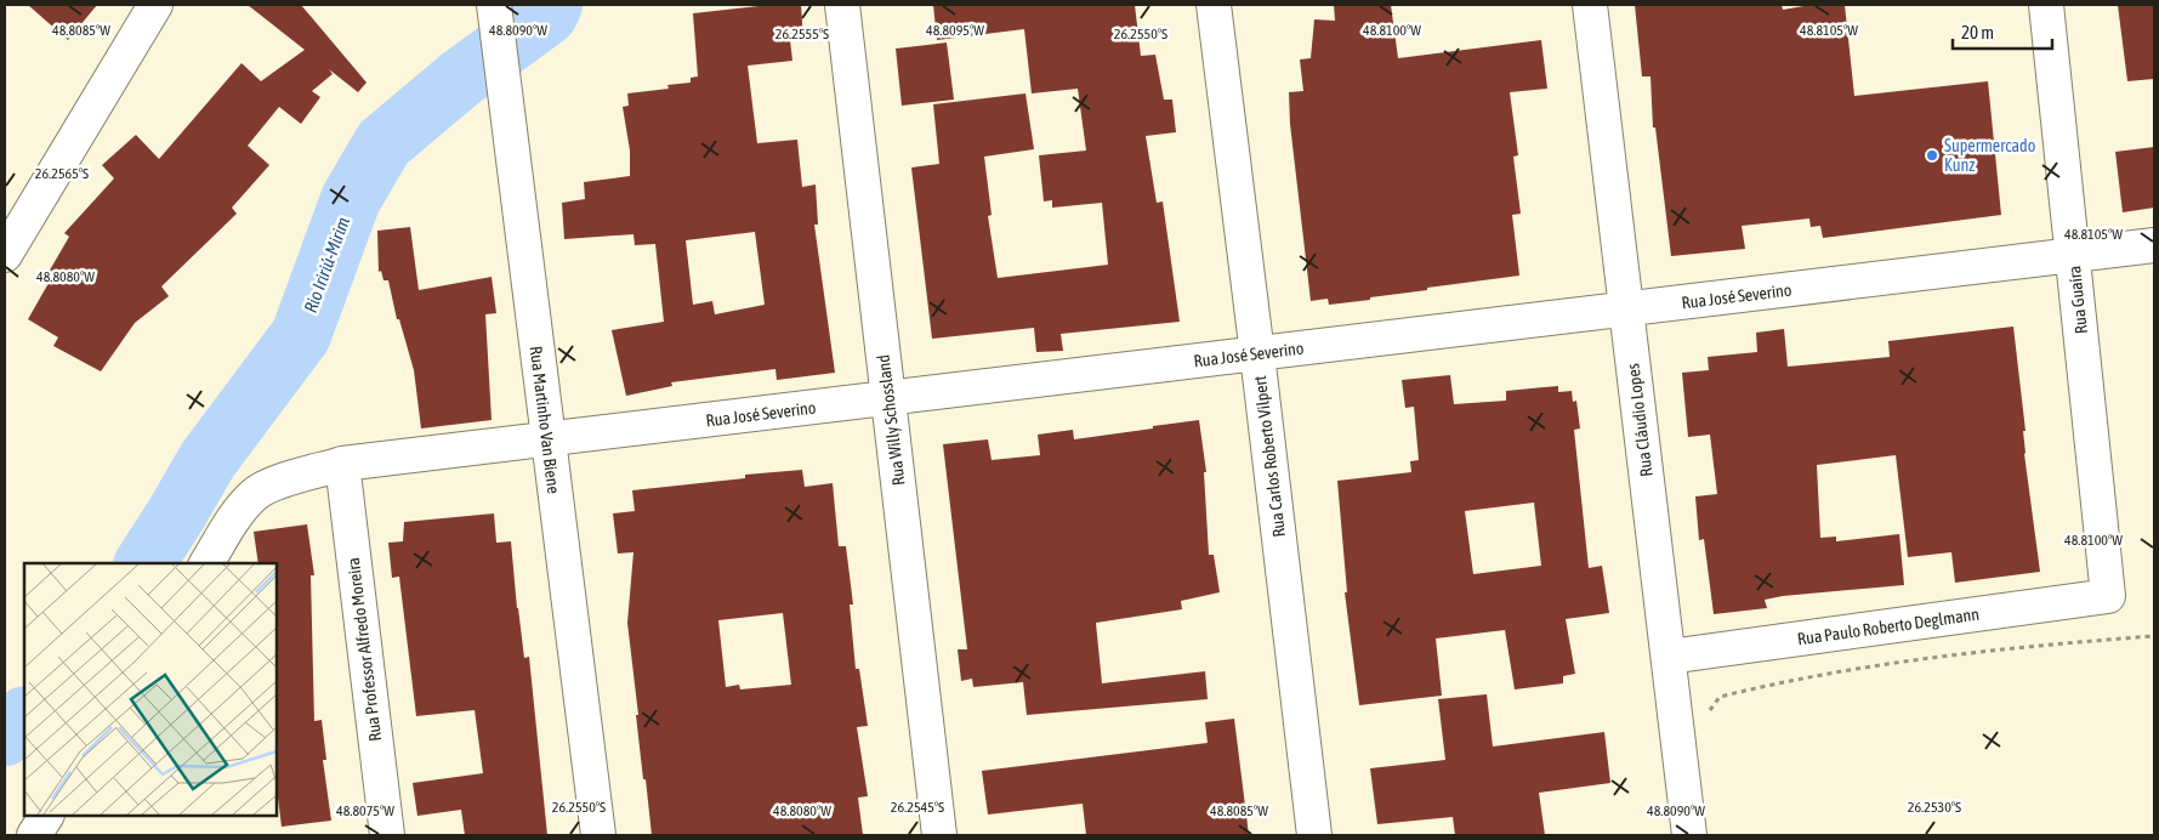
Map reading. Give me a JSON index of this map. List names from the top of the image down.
{
  "streets": {
    "street": [
      "Rua José Severino",
      "Rua Guaíra",
      "Rua Martinho Van Biene",
      "Rua Willy Schossland",
      "Rua Cláudio Lopes",
      "Rua Carlos Roberto Vilpert",
      "Rua Paulo Roberto Deglmann",
      "Rua Professor Alfredo Moreira"
    ]
  },
  "crossings": [
    ["Rua José Severino", "Rua Guaíra"],
    ["Rua José Severino", "Rua Martinho Van Biene"],
    ["Rua José Severino", "Rua Willy Schossland"],
    ["Rua José Severino", "Rua Cláudio Lopes"],
    ["Rua José Severino", "Rua Carlos Roberto Vilpert"],
    ["Rua José Severino", "Rua Professor Alfredo Moreira"],
    ["Rua Guaíra", "Rua Paulo Roberto Deglmann"],
    ["Rua Cláudio Lopes", "Rua Paulo Roberto Deglmann"]
  ],
  "water": ["Rio Iririú-Mirim"],
  "places": ["Supermercado Kunz"],
  "scale_bar": "20 m",
  "coordinates": [
    "48.8085°W",
    "48.8090°W",
    "48.8095°W",
    "48.8100°W",
    "48.8105°W",
    "26.2555°S",
    "26.2550°S",
    "26.2565°S",
    "48.8080°W",
    "26.2545°S",
    "26.2530°S",
    "48.8075°W"
  ]
}
